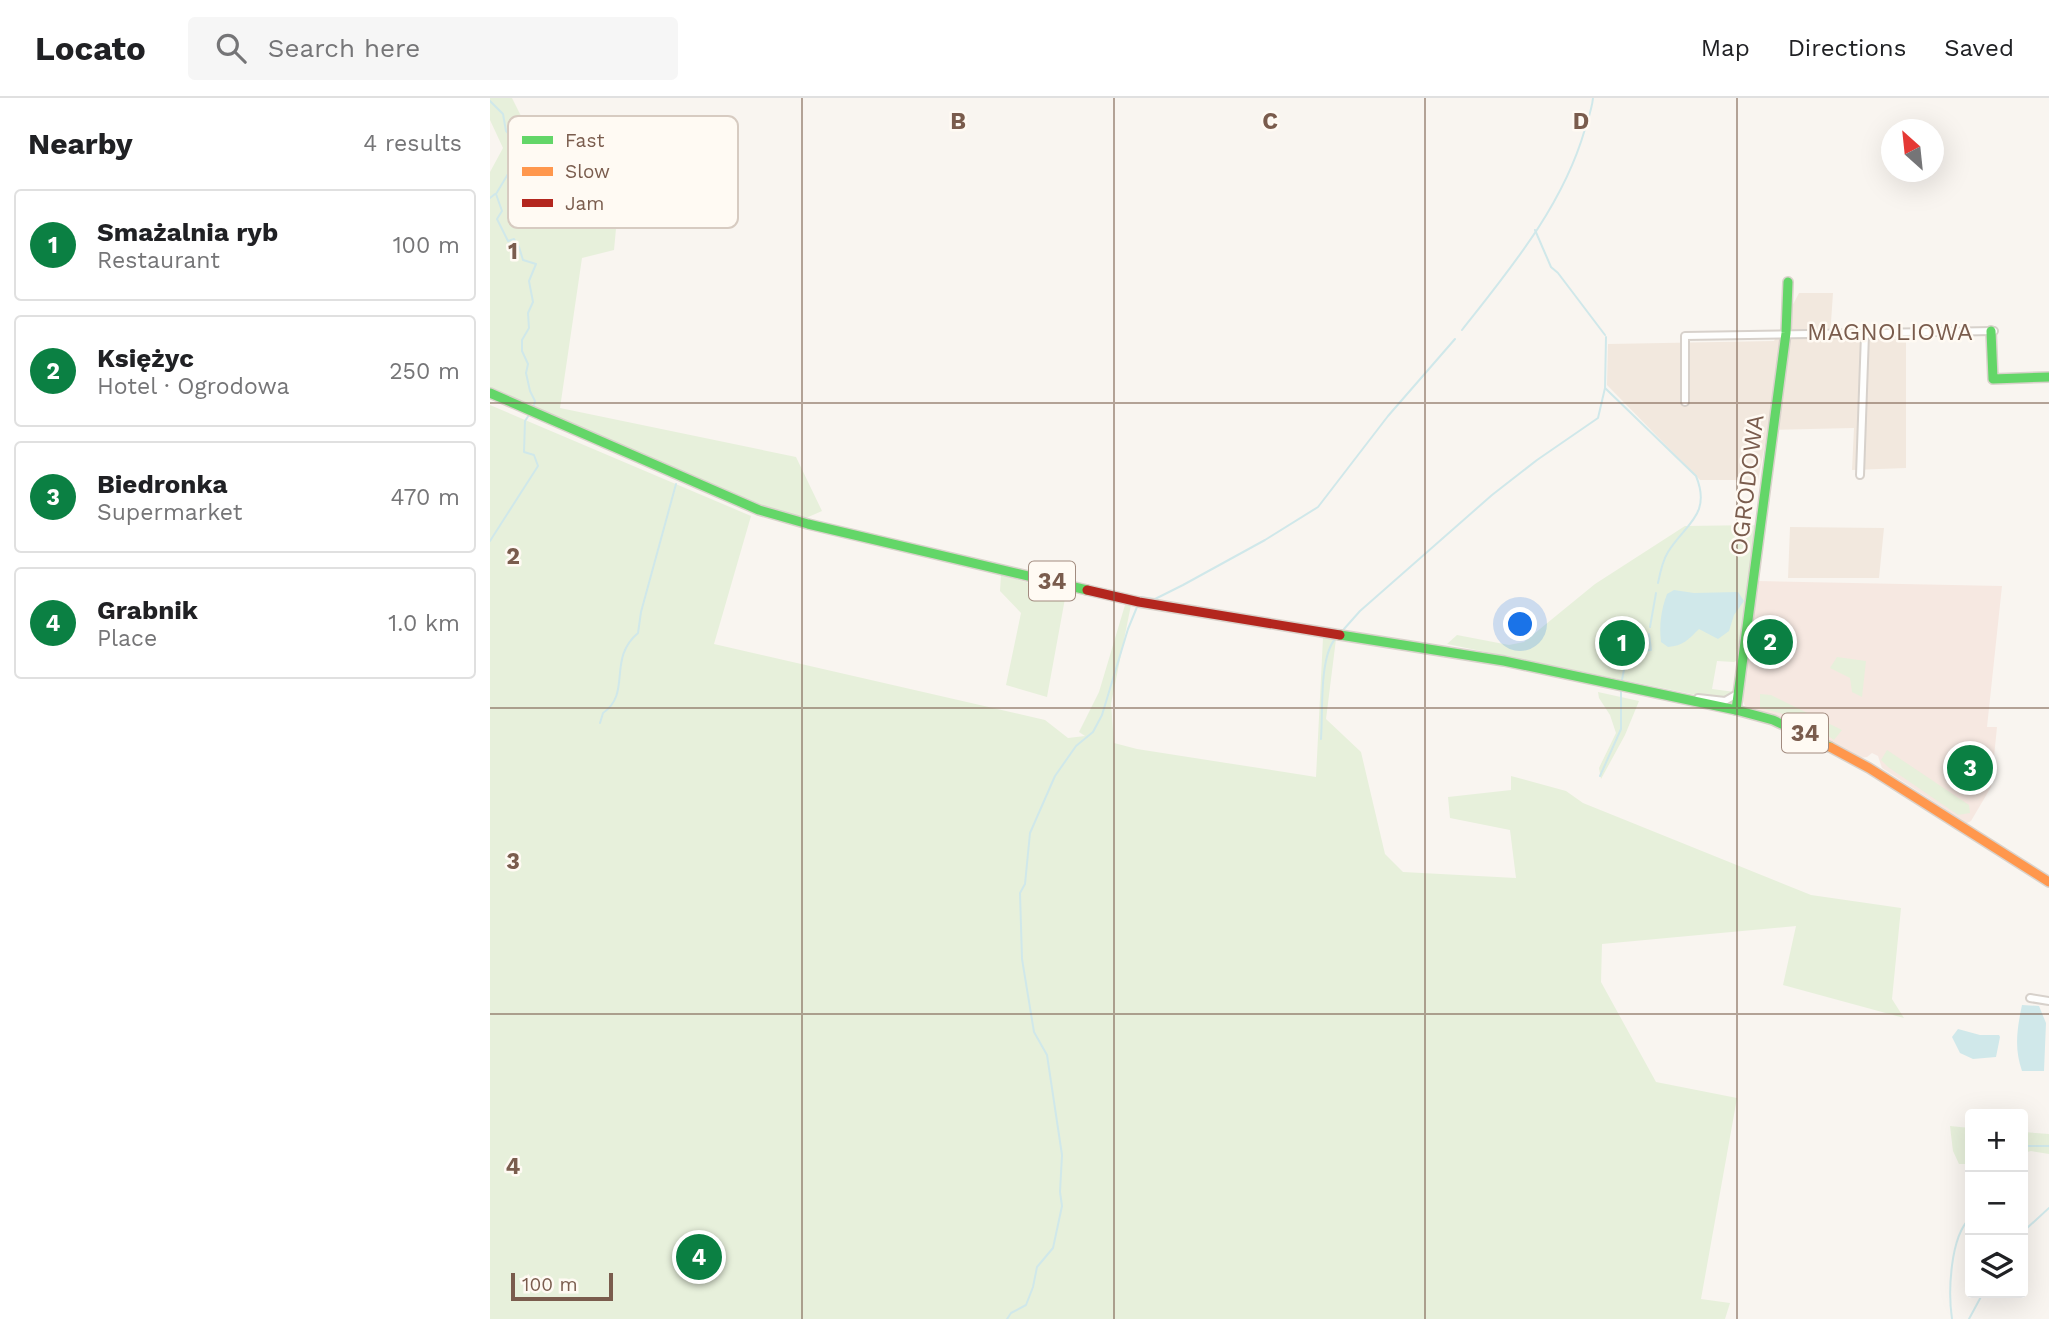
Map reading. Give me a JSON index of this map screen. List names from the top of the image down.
{
  "streets": {
    "main road": ["OGRODOWA", "34"],
    "street": ["MAGNOLIOWA"]
  },
  "crossings": [
    ["MAGNOLIOWA", "OGRODOWA"],
    ["OGRODOWA", "34"]
  ],
  "legend": ["Fast", "Slow", "Jam"],
  "scale_bar": "100 m",
  "north": "top left",
  "page": {
    "header": "Locato",
    "search": "Search here",
    "nav": ["Map", "Directions", "Saved"],
    "heading": ["Nearby", "4 results"],
    "list": [
      {
        "mark": "1",
        "name": "Smażalnia ryb",
        "note": "Restaurant",
        "value": "100 m"
      },
      {
        "mark": "2",
        "name": "Księżyc",
        "note": "Hotel · Ogrodowa",
        "value": "250 m"
      },
      {
        "mark": "3",
        "name": "Biedronka",
        "note": "Supermarket",
        "value": "470 m"
      },
      {
        "mark": "4",
        "name": "Grabnik",
        "note": "Place",
        "value": "1.0 km"
      }
    ],
    "pins": [
      "2",
      "1",
      "3",
      "4"
    ],
    "map_buttons": ["+", "−"],
    "scale": "100 m"
  },
  "grid": {
    "columns": ["B", "C", "D"],
    "rows": [
      "1",
      "2",
      "3",
      "4"
    ]
  }
}
